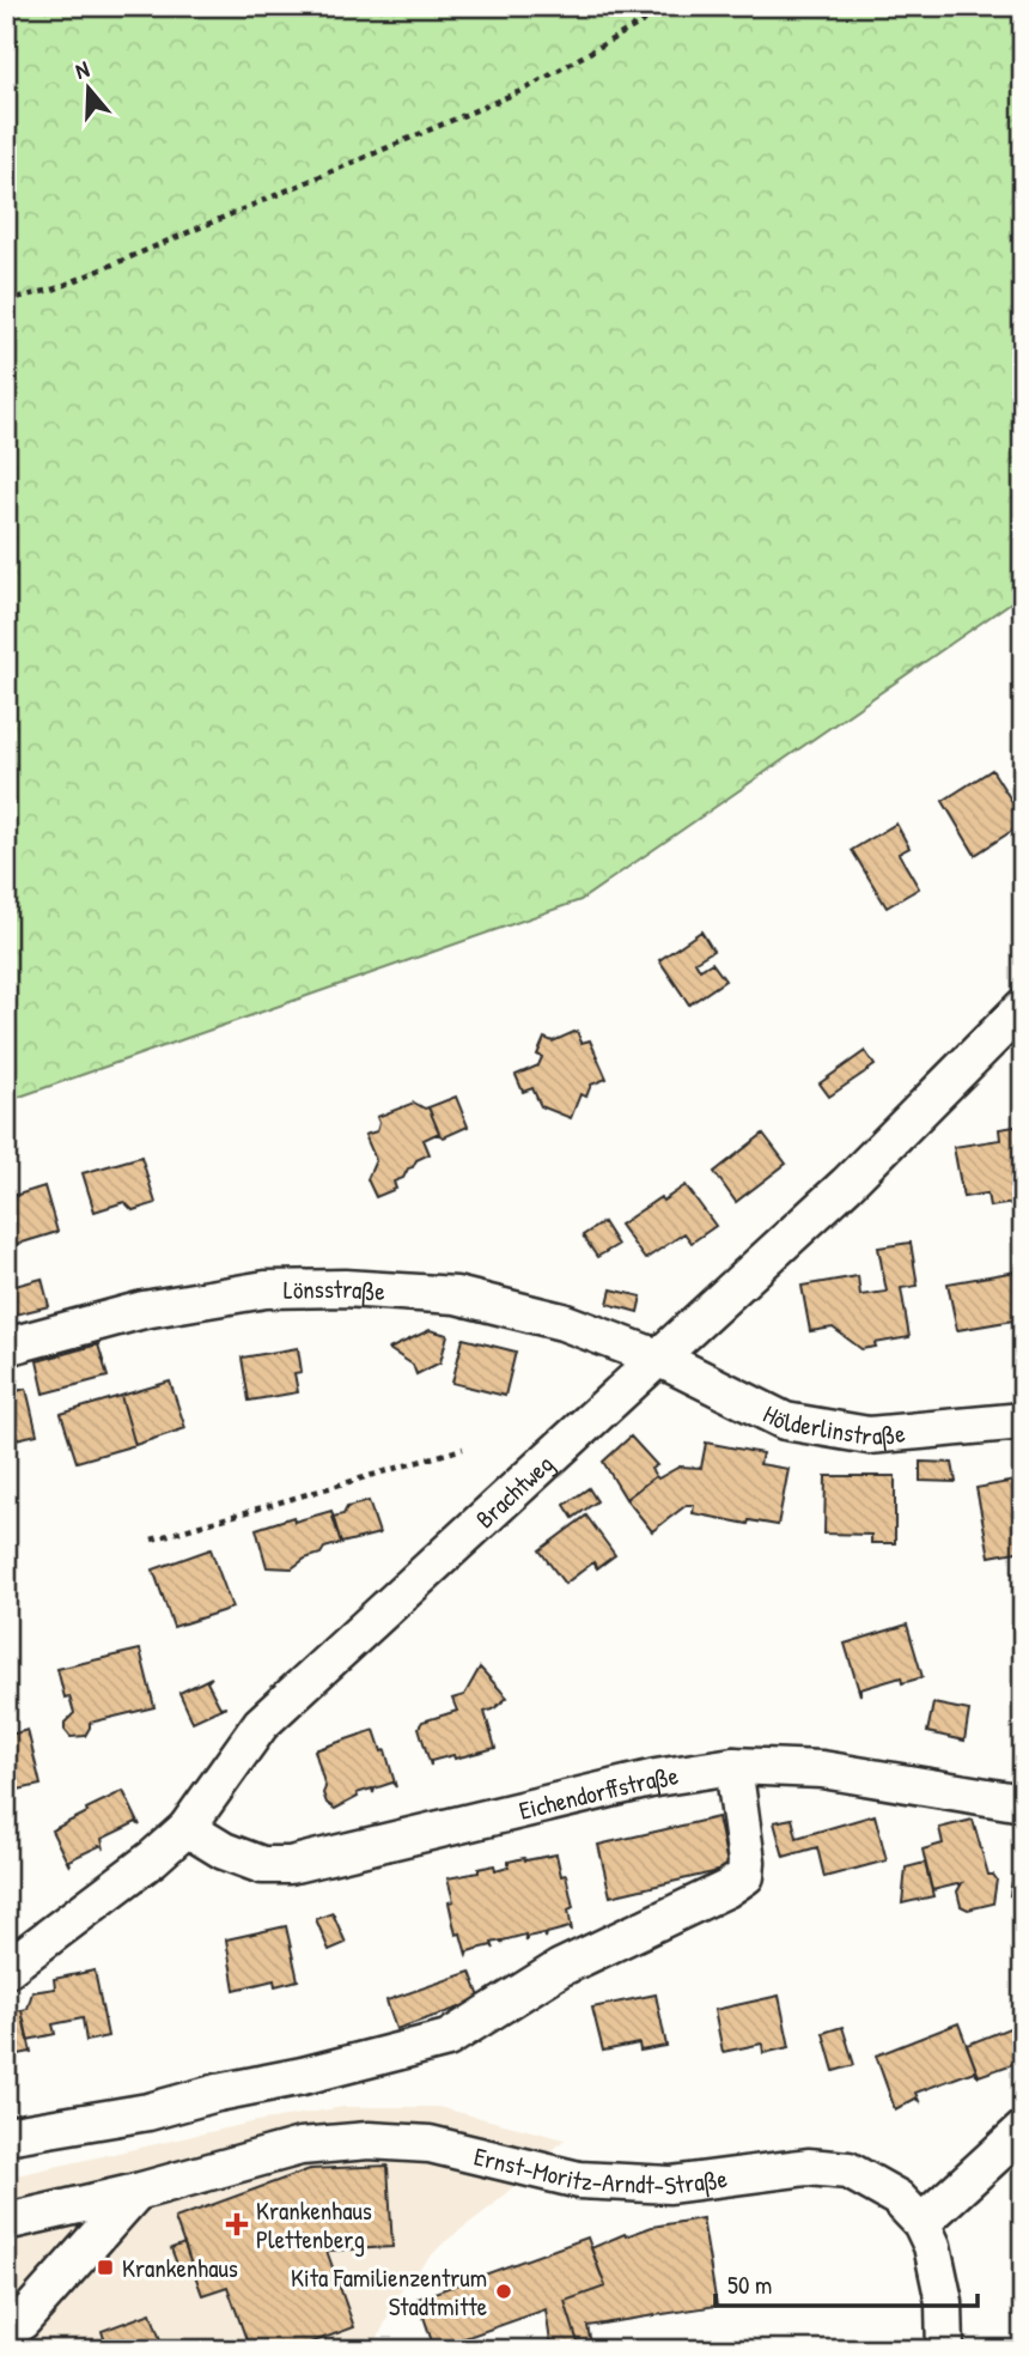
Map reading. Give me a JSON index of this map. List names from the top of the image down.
{
  "streets": {
    "street": [
      "Lönsstraße",
      "Hölderlinstraße",
      "Brachtweg",
      "Eichendorffstraße",
      "Ernst-Moritz-Arndt-Straße"
    ]
  },
  "crossings": [
    ["Lönsstraße", "Hölderlinstraße"],
    ["Lönsstraße", "Brachtweg"],
    ["Hölderlinstraße", "Brachtweg"],
    ["Brachtweg", "Eichendorffstraße"]
  ],
  "places": {
    "health": ["Krankenhaus Plettenberg"],
    "transit": ["Krankenhaus"],
    "other": ["Kita Familienzentrum Stadtmitte"]
  },
  "scale_bar": "50 m",
  "north": "top"
}
